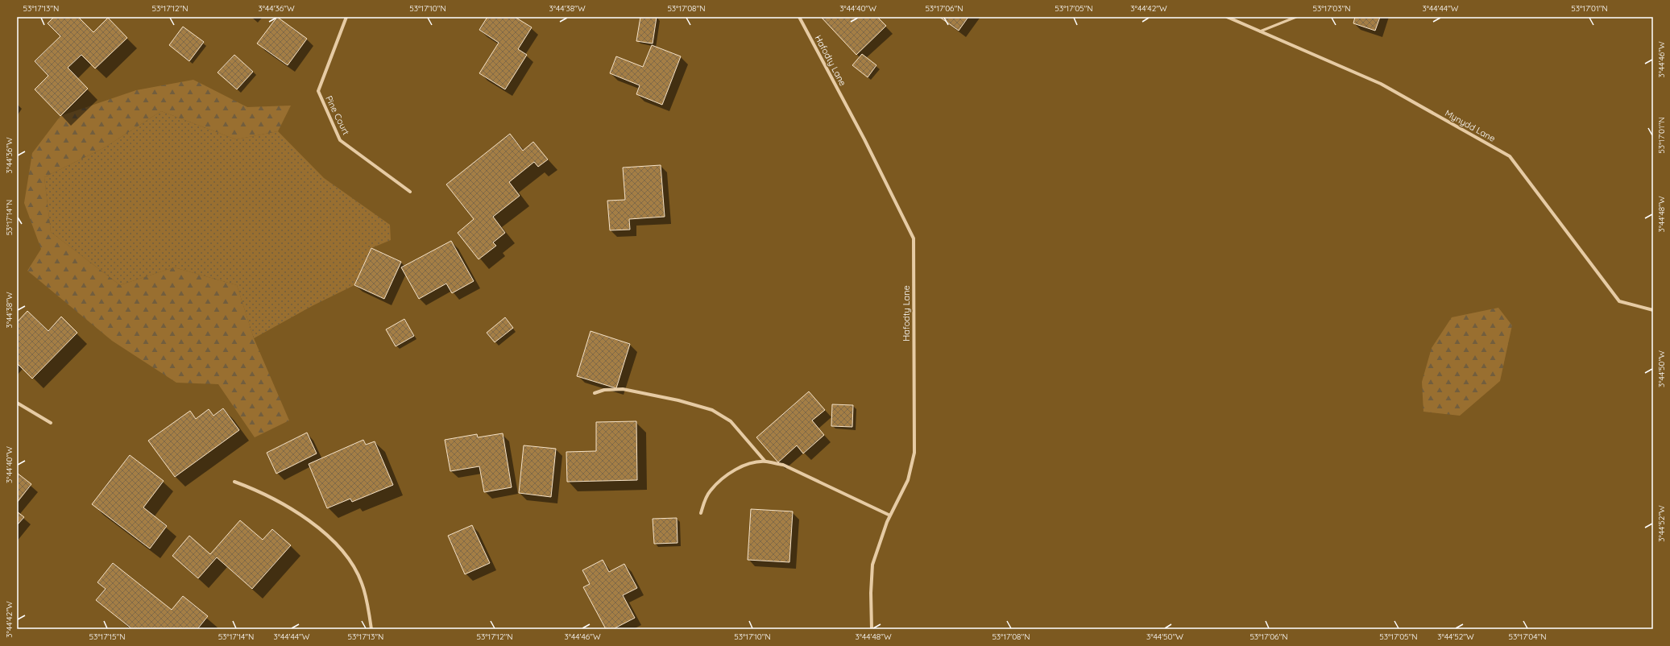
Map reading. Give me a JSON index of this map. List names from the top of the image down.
{
  "streets": {
    "street": ["Hafodty Lane", "Pine Court", "Mynydd Lane"]
  },
  "coordinates": [
    "53°17'13\"N",
    "53°17'12\"N",
    "3°44'36\"W",
    "53°17'10\"N",
    "3°44'38\"W",
    "53°17'08\"N",
    "3°44'40\"W",
    "53°17'06\"N",
    "53°17'05\"N",
    "3°44'42\"W",
    "53°17'03\"N",
    "3°44'44\"W",
    "53°17'01\"N",
    "3°44'46\"W",
    "3°44'48\"W",
    "53°17'14\"N",
    "3°44'50\"W",
    "3°44'52\"W",
    "53°17'15\"N",
    "53°17'04\"N"
  ]
}
